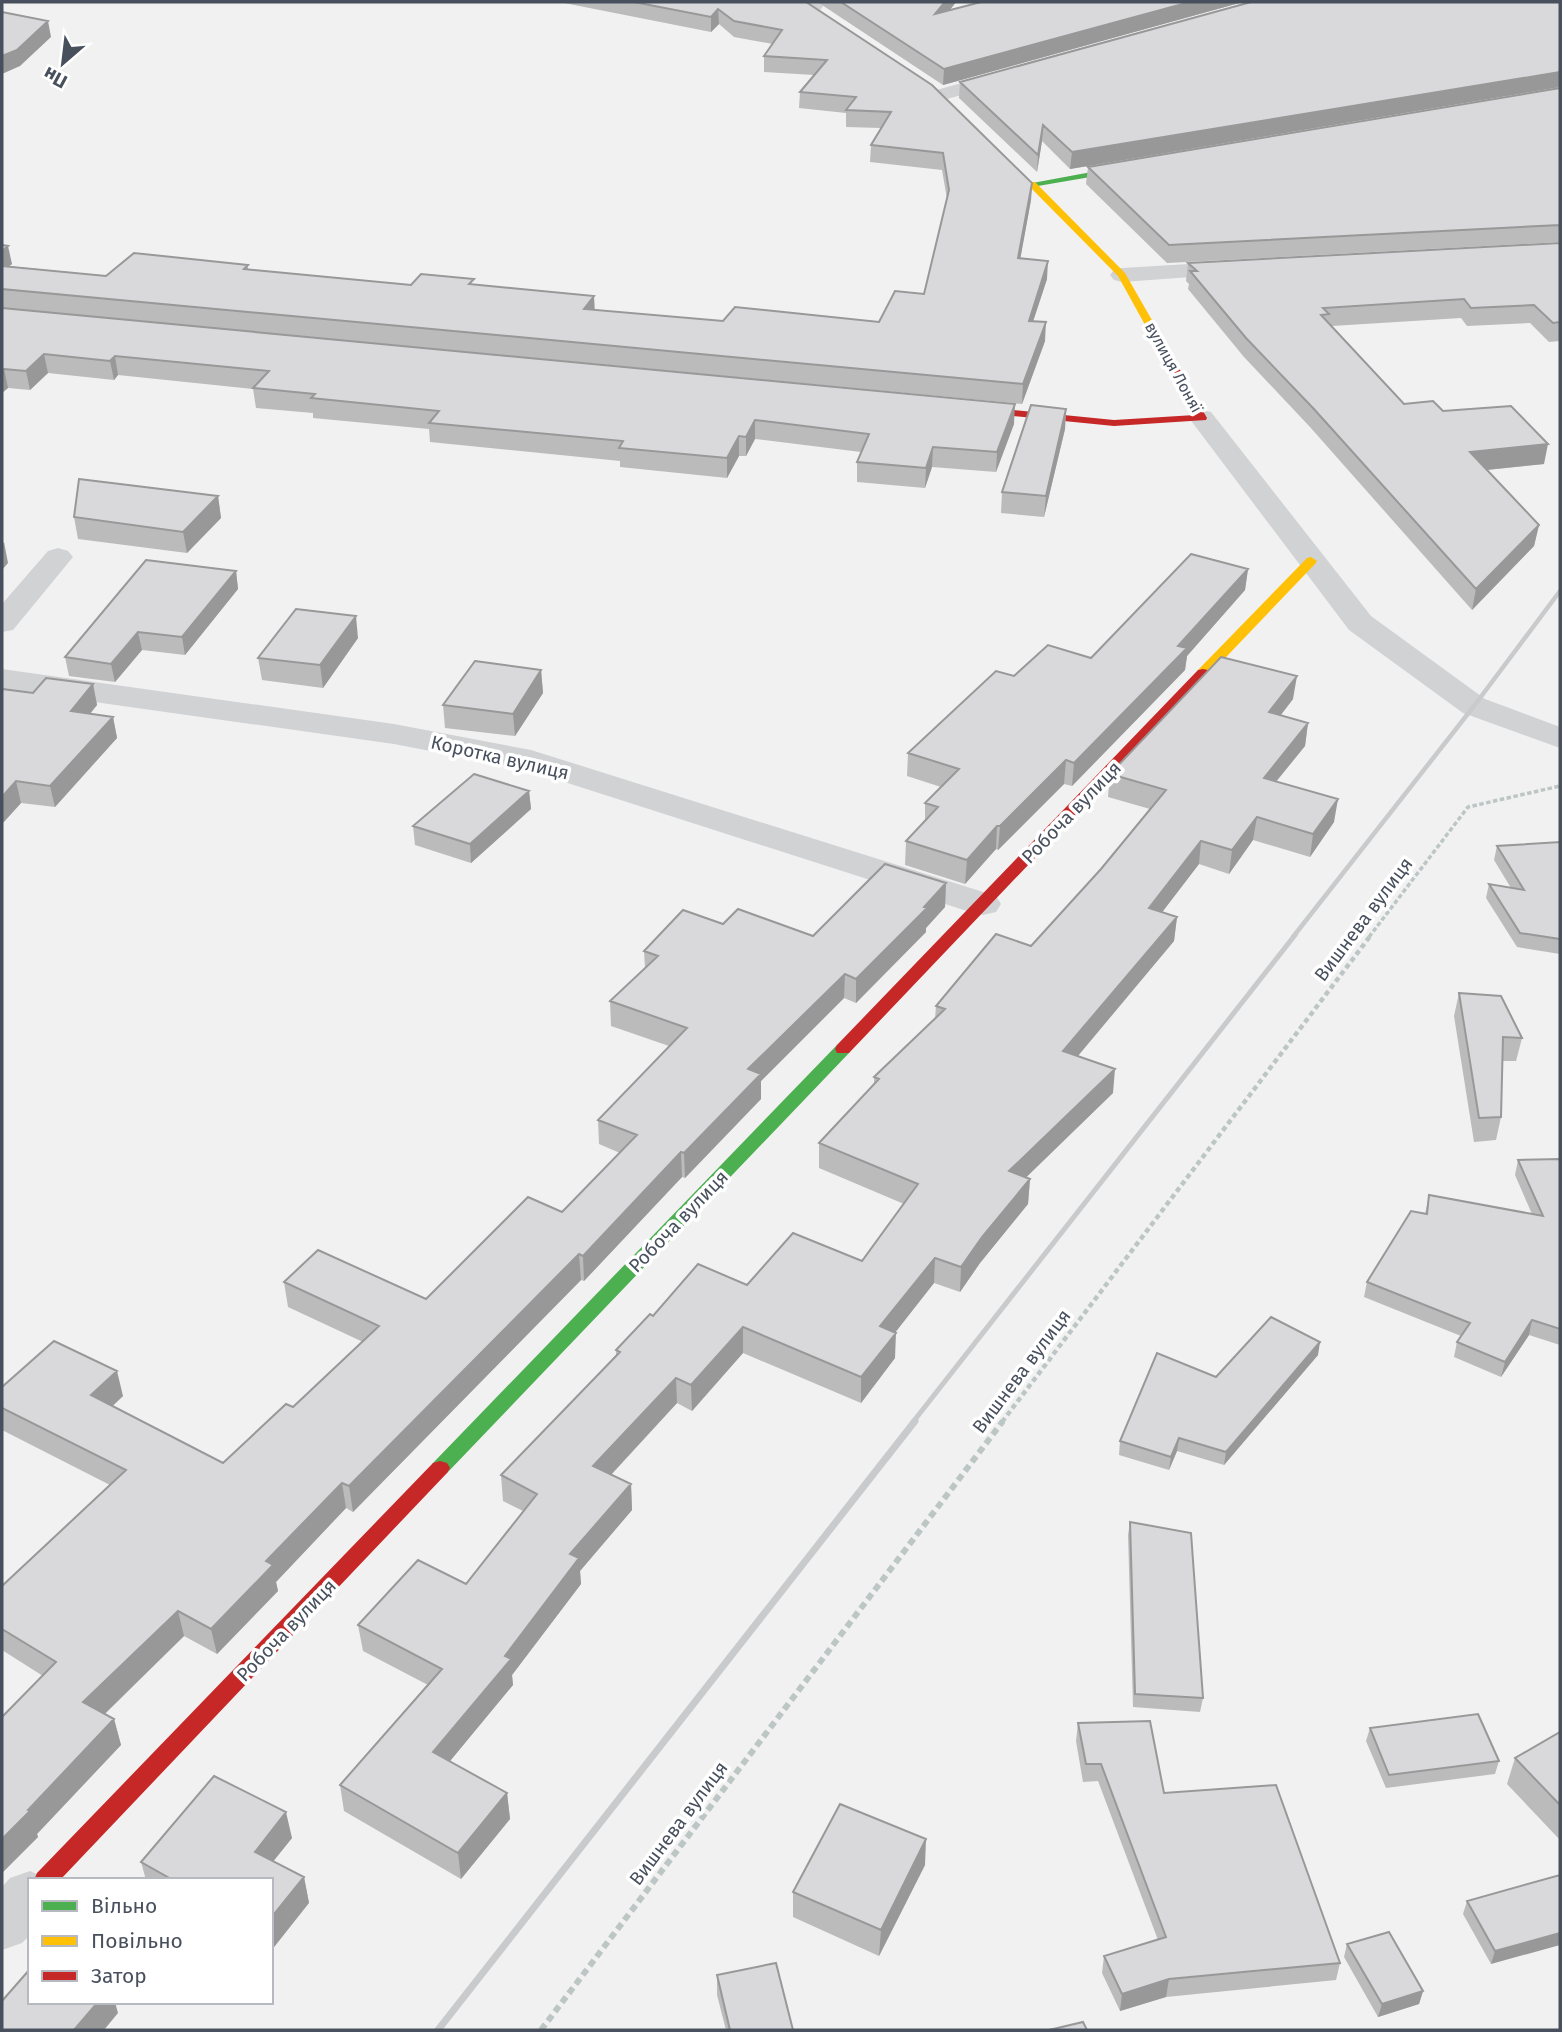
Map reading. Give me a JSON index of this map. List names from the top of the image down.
{
  "streets": {
    "street": ["вулиця Лоняї", "Коротка вулиця", "Робоча вулиця"],
    "path": ["Вишнева вулиця"]
  },
  "crossings": [
    ["вулиця Лоняї", "Робоча вулиця"],
    ["Коротка вулиця", "Робоча вулиця"]
  ],
  "legend": ["Вільно", "Повільно", "Затор"],
  "north": "bottom left"
}
